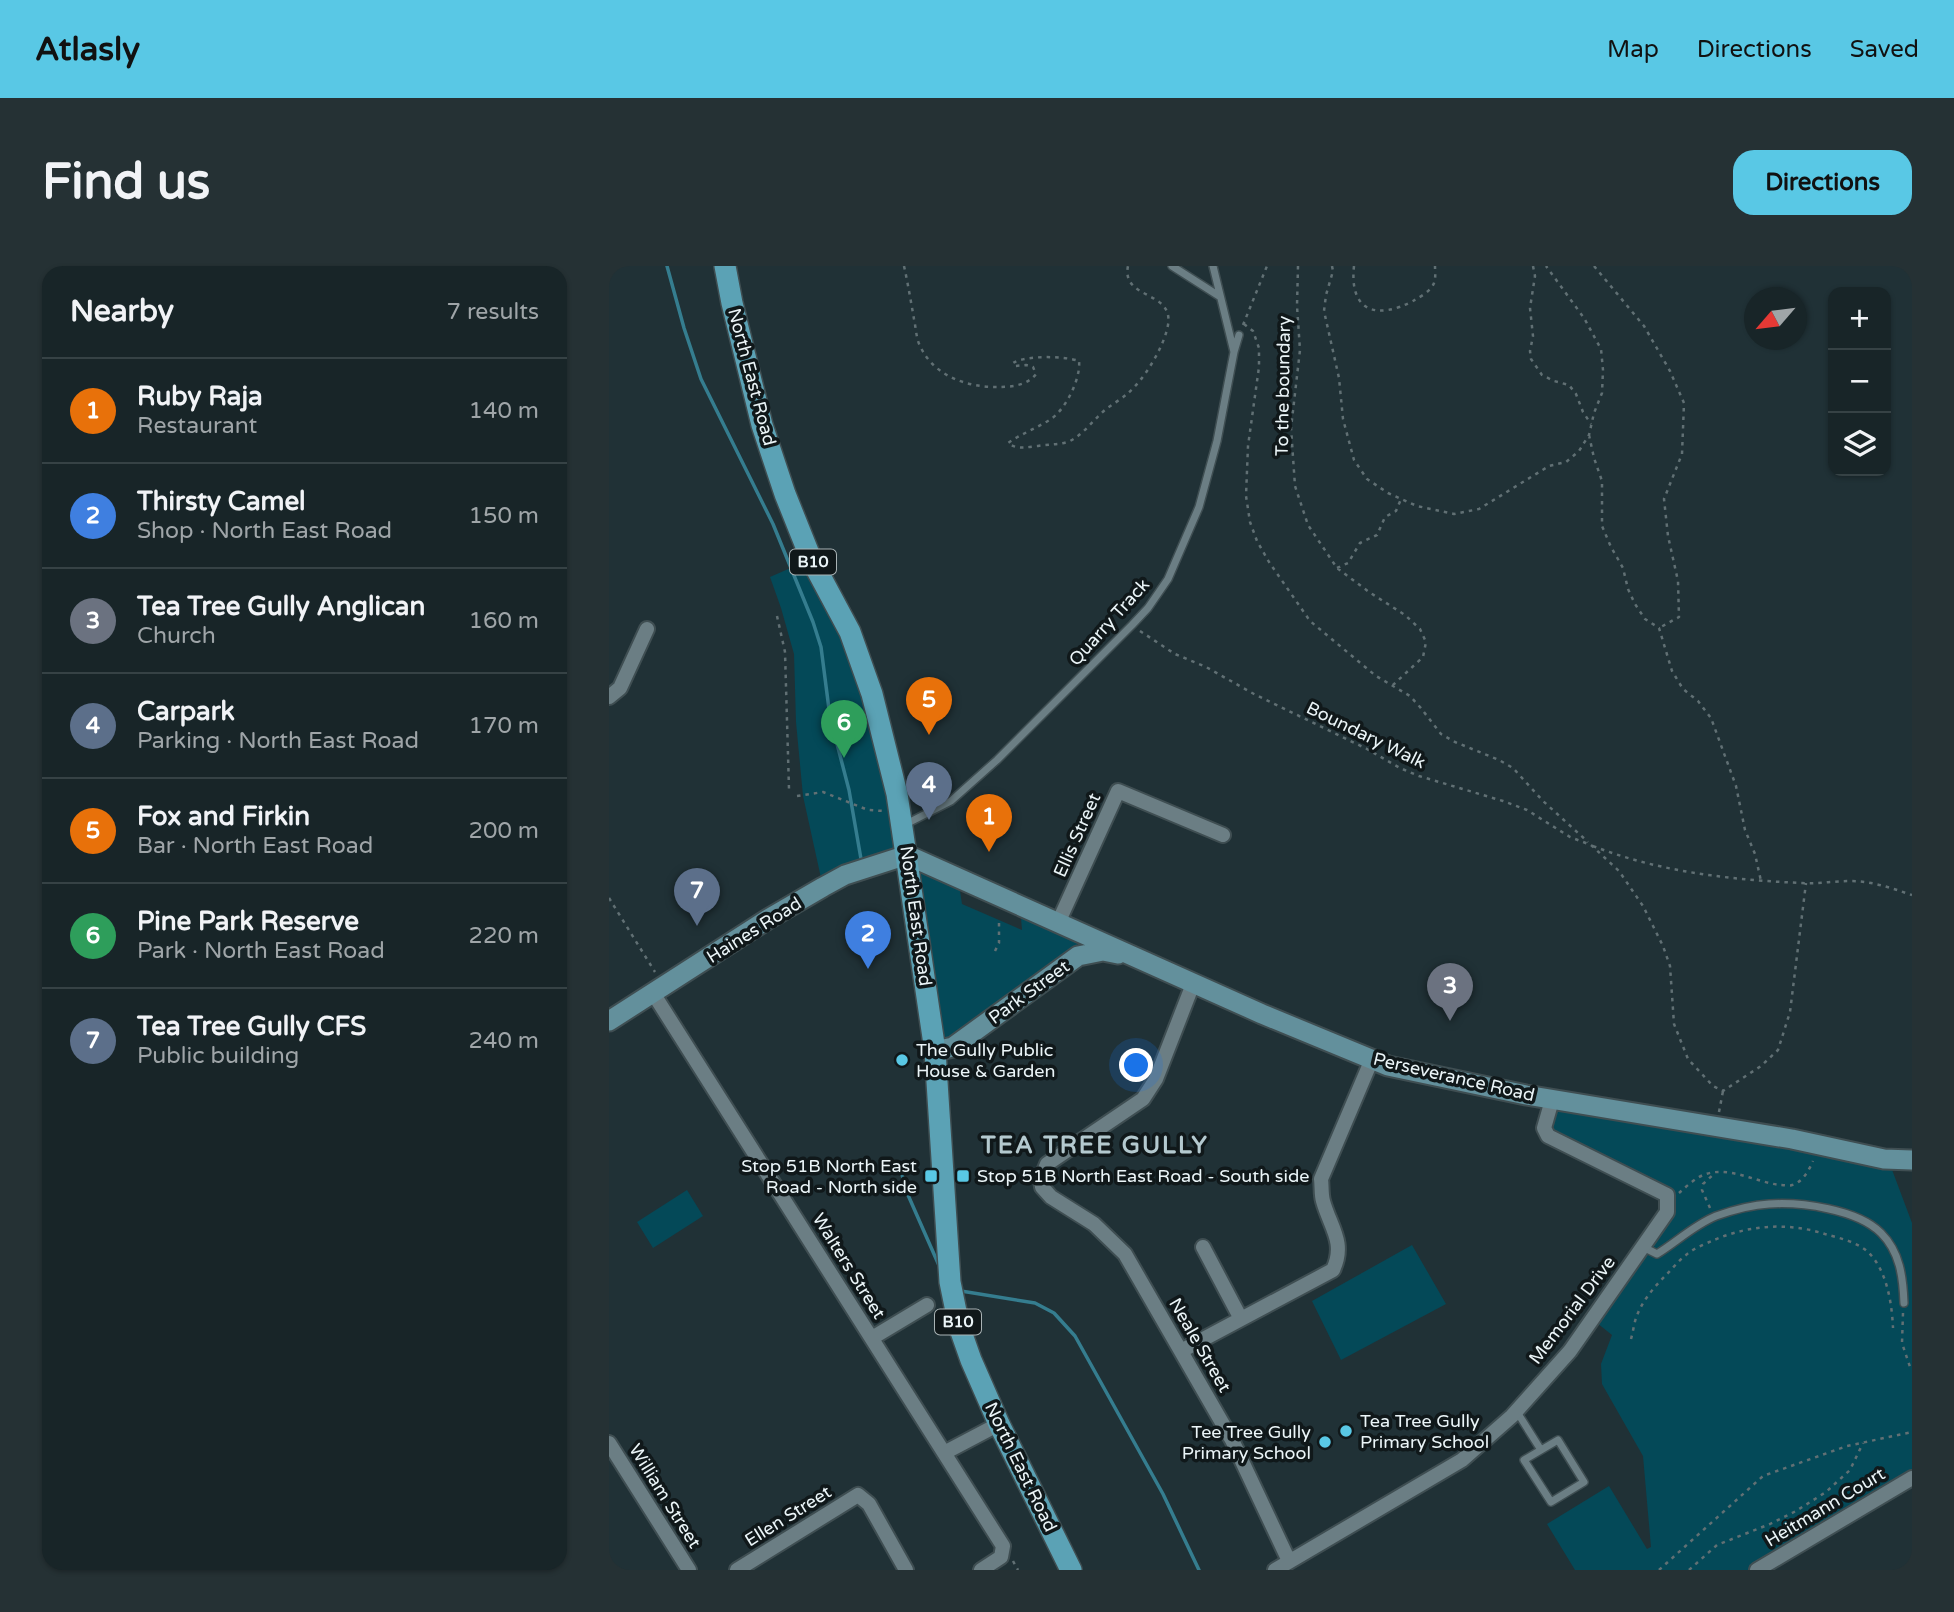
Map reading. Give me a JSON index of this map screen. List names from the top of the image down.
{
  "streets": {
    "main road": ["North East Road", "B10"],
    "street": [
      "Ellis Street",
      "Haines Road",
      "Park Street",
      "Perseverance Road",
      "Walters Street",
      "Memorial Drive",
      "Neale Street",
      "William Street",
      "Heitmann Court",
      "Ellen Street"
    ],
    "lane": ["Quarry Track"],
    "path": ["To the boundary", "Boundary Walk"]
  },
  "crossings": [
    ["North East Road", "Quarry Track"],
    ["North East Road", "Haines Road"],
    ["North East Road", "Park Street"],
    ["North East Road", "Perseverance Road"],
    ["Quarry Track", "Boundary Walk"],
    ["Ellis Street", "Perseverance Road"],
    ["Haines Road", "Perseverance Road"],
    ["Haines Road", "Walters Street"],
    ["Park Street", "Perseverance Road"],
    ["Perseverance Road", "Neale Street"],
    ["Memorial Drive", "Neale Street"]
  ],
  "districts": ["TEA TREE GULLY"],
  "places": {
    "other": ["The Gully Public House & Garden", "Tea Tree Gully Primary School", "Tee Tree Gully Primary School"],
    "transit": ["Stop 51B North East Road - North side", "Stop 51B North East Road - South side"]
  },
  "north": "bottom left",
  "page": {
    "header": "Atlasly",
    "nav": ["Map", "Directions", "Saved"],
    "buttons": "Directions",
    "title": "Find us",
    "heading": ["Nearby", "7 results"],
    "map_buttons": ["+", "−"],
    "list": [
      {
        "mark": "1",
        "name": "Ruby Raja",
        "note": "Restaurant",
        "value": "140 m"
      },
      {
        "mark": "2",
        "name": "Thirsty Camel",
        "note": "Shop · North East Road",
        "value": "150 m"
      },
      {
        "mark": "3",
        "name": "Tea Tree Gully Anglican",
        "note": "Church",
        "value": "160 m"
      },
      {
        "mark": "4",
        "name": "Carpark",
        "note": "Parking · North East Road",
        "value": "170 m"
      },
      {
        "mark": "5",
        "name": "Fox and Firkin",
        "note": "Bar · North East Road",
        "value": "200 m"
      },
      {
        "mark": "6",
        "name": "Pine Park Reserve",
        "note": "Park · North East Road",
        "value": "220 m"
      },
      {
        "mark": "7",
        "name": "Tea Tree Gully CFS",
        "note": "Public building",
        "value": "240 m"
      }
    ],
    "pins": [
      "5",
      "6",
      "4",
      "1",
      "7",
      "2",
      "3"
    ]
  }
}
